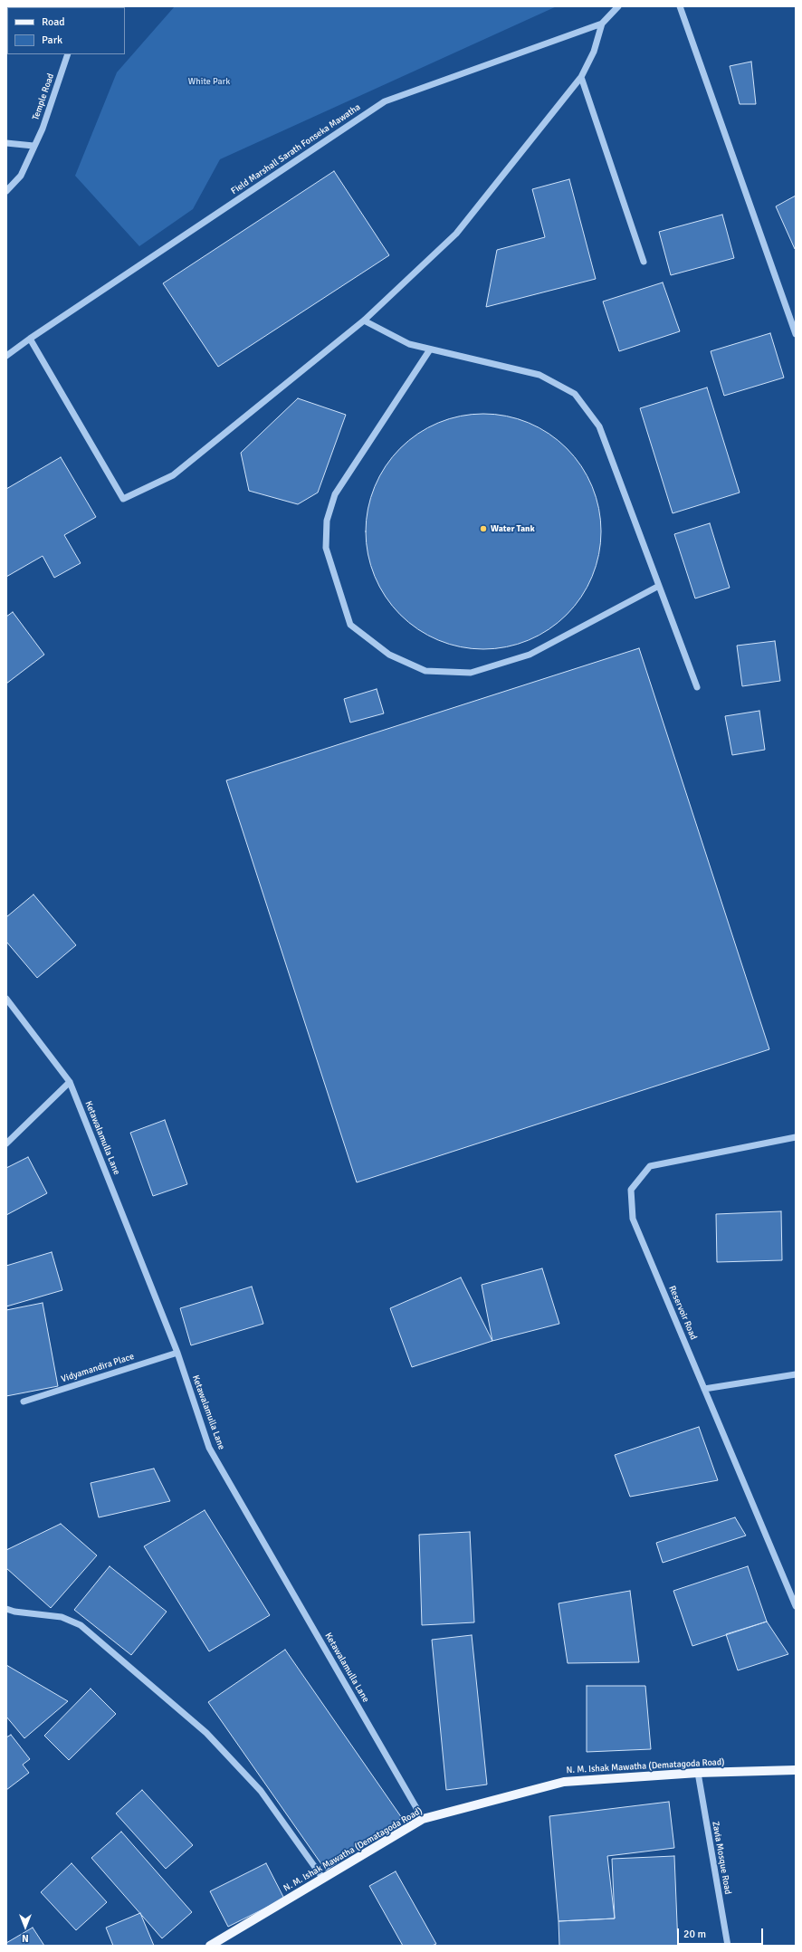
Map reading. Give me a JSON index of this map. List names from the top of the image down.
{
  "streets": {
    "main road": ["N. M. Ishak Mawatha (Dematagoda Road)"],
    "street": [
      "Temple Road",
      "Field Marshall Sarath Fonseka Mawatha",
      "Ketawalamulla Lane",
      "Reservoir Road",
      "Vidyamandira Place",
      "Zavia Mosque Road"
    ]
  },
  "crossings": [
    ["Ketawalamulla Lane", "Vidyamandira Place"],
    ["Ketawalamulla Lane", "N. M. Ishak Mawatha (Dematagoda Road)"],
    ["N. M. Ishak Mawatha (Dematagoda Road)", "Zavia Mosque Road"]
  ],
  "parks": ["White Park"],
  "places": ["Water Tank"],
  "legend": ["Road", "Park"],
  "scale_bar": "20 m",
  "north": "bottom"
}
